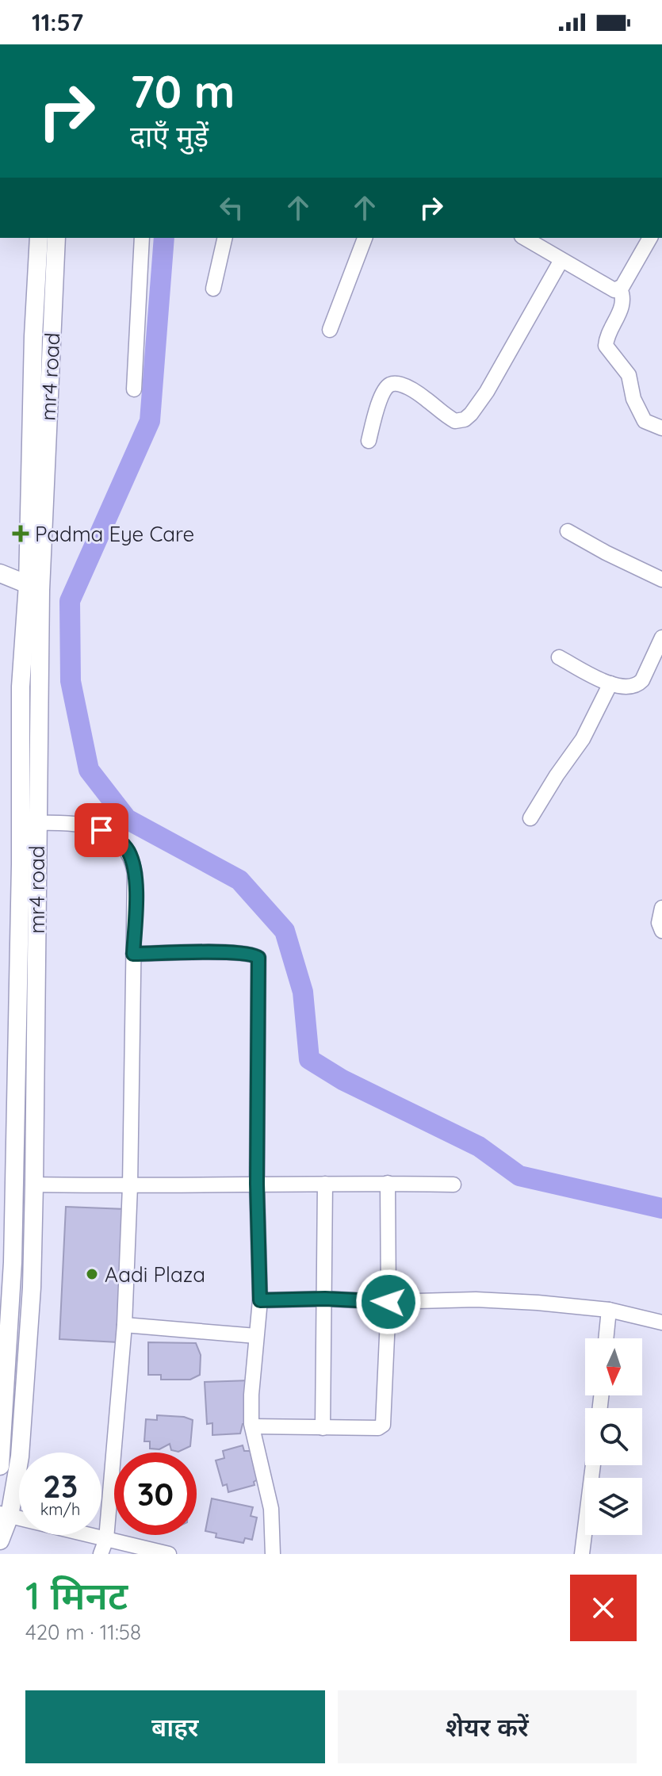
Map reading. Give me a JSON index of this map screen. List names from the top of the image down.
{
  "streets": {
    "street": ["mr4 road"]
  },
  "places": {
    "health": ["Padma Eye Care"],
    "other": ["Aadi Plaza"]
  },
  "north": "bottom",
  "page": {
    "status": "11:57",
    "turn": ["70 m", "दाएँ मुड़ें"],
    "speed": "23 km/h",
    "limit": "30",
    "heading": ["1 मिनट", "420 m · 11:58"],
    "buttons": ["बाहर", "शेयर करें"]
  }
}
